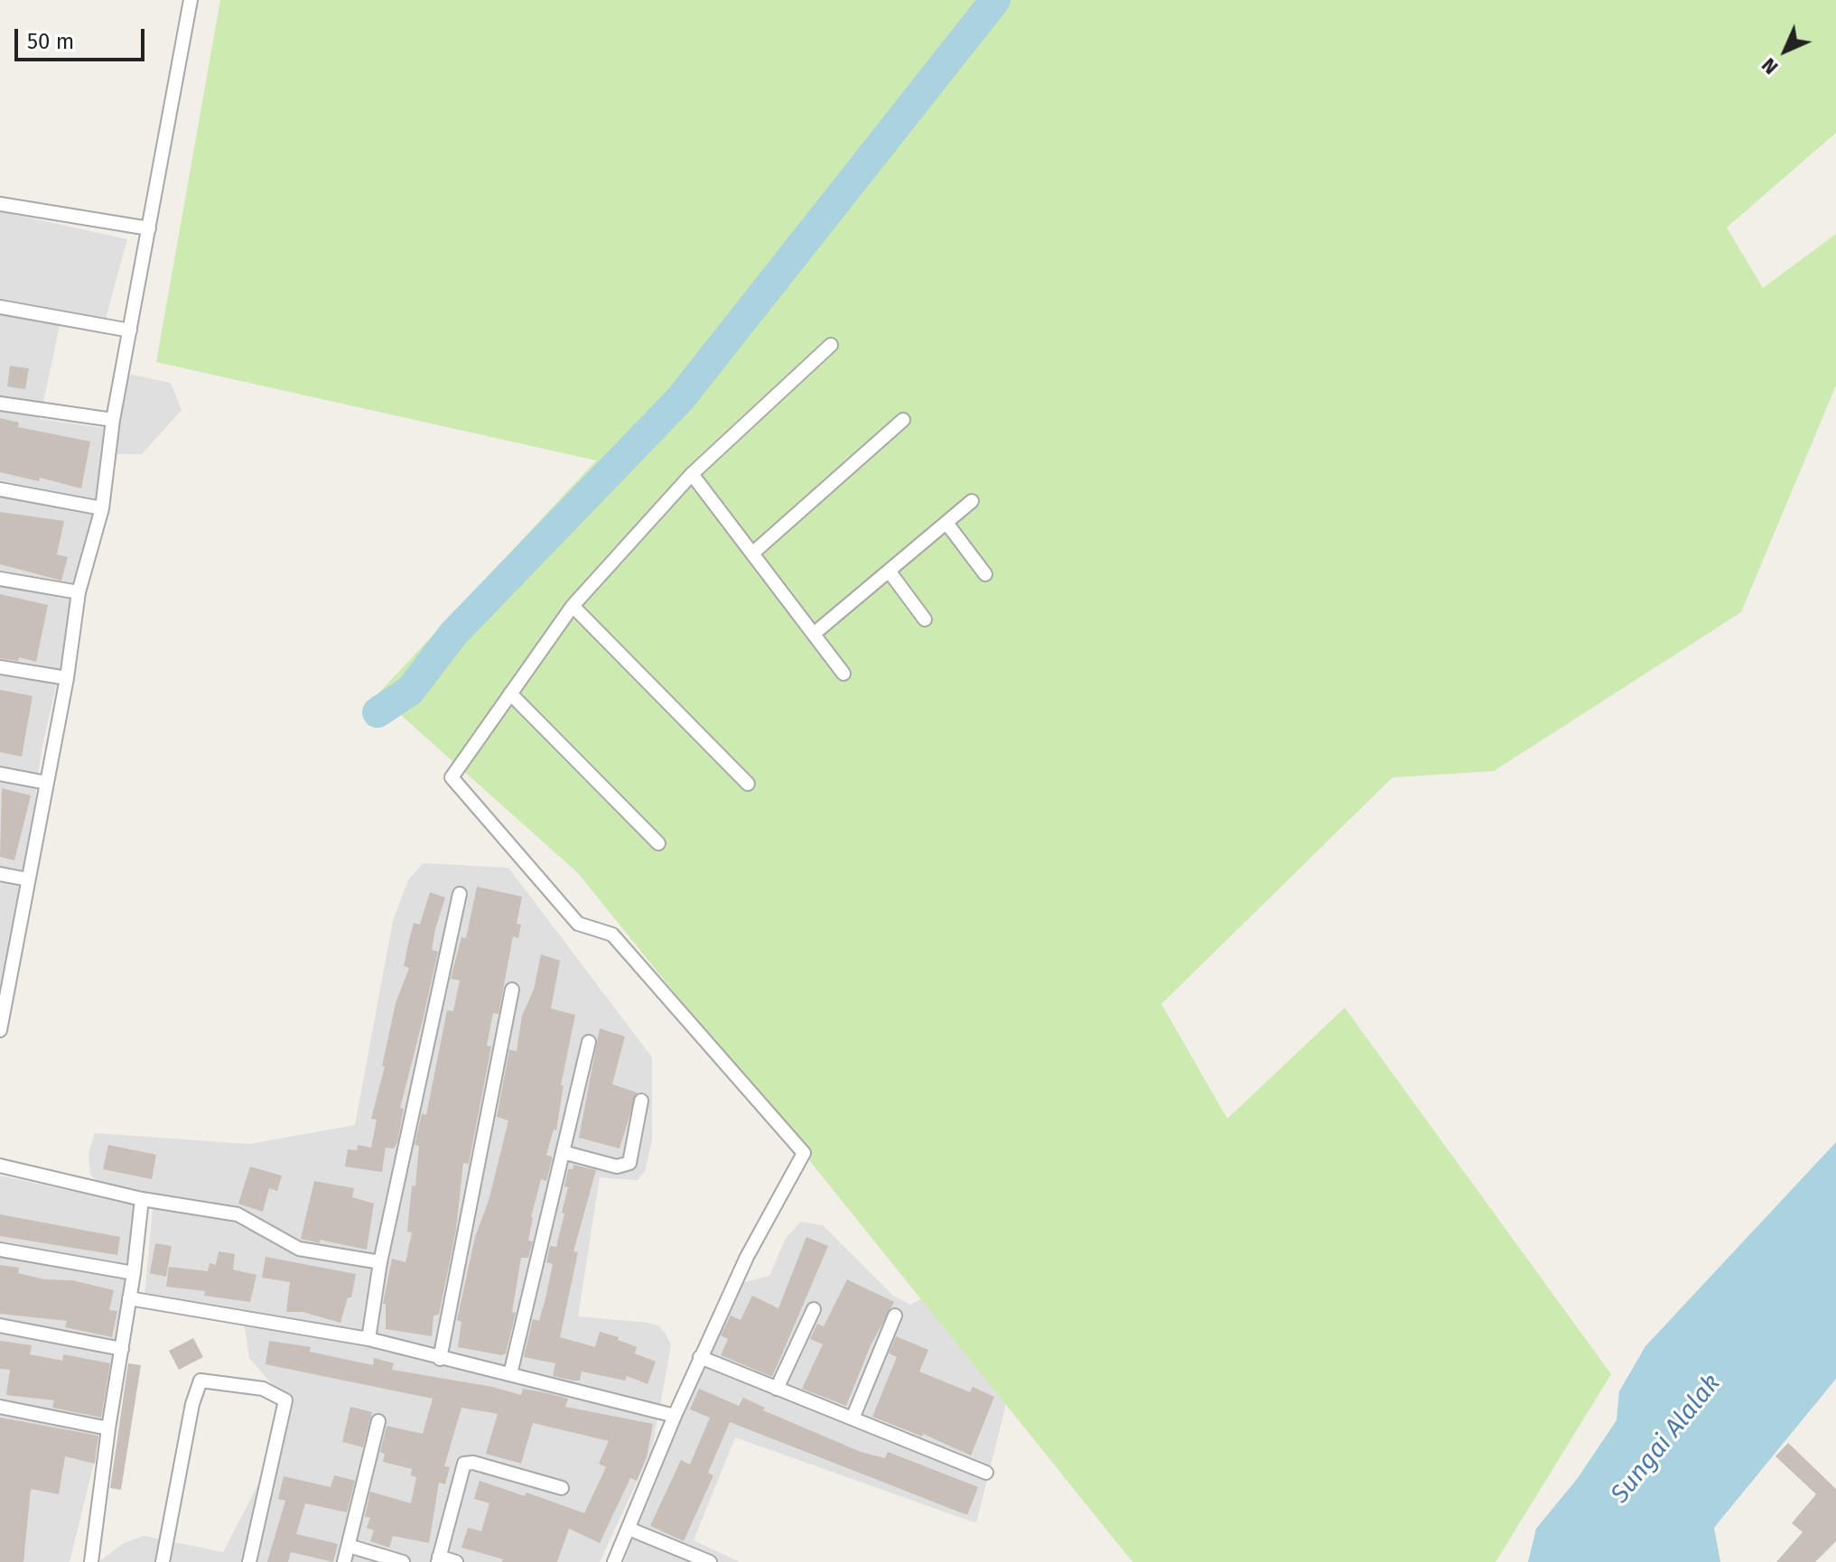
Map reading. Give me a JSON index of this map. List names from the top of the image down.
{
  "water": ["Sungai Alalak"],
  "scale_bar": "50 m",
  "north": "bottom left"
}
